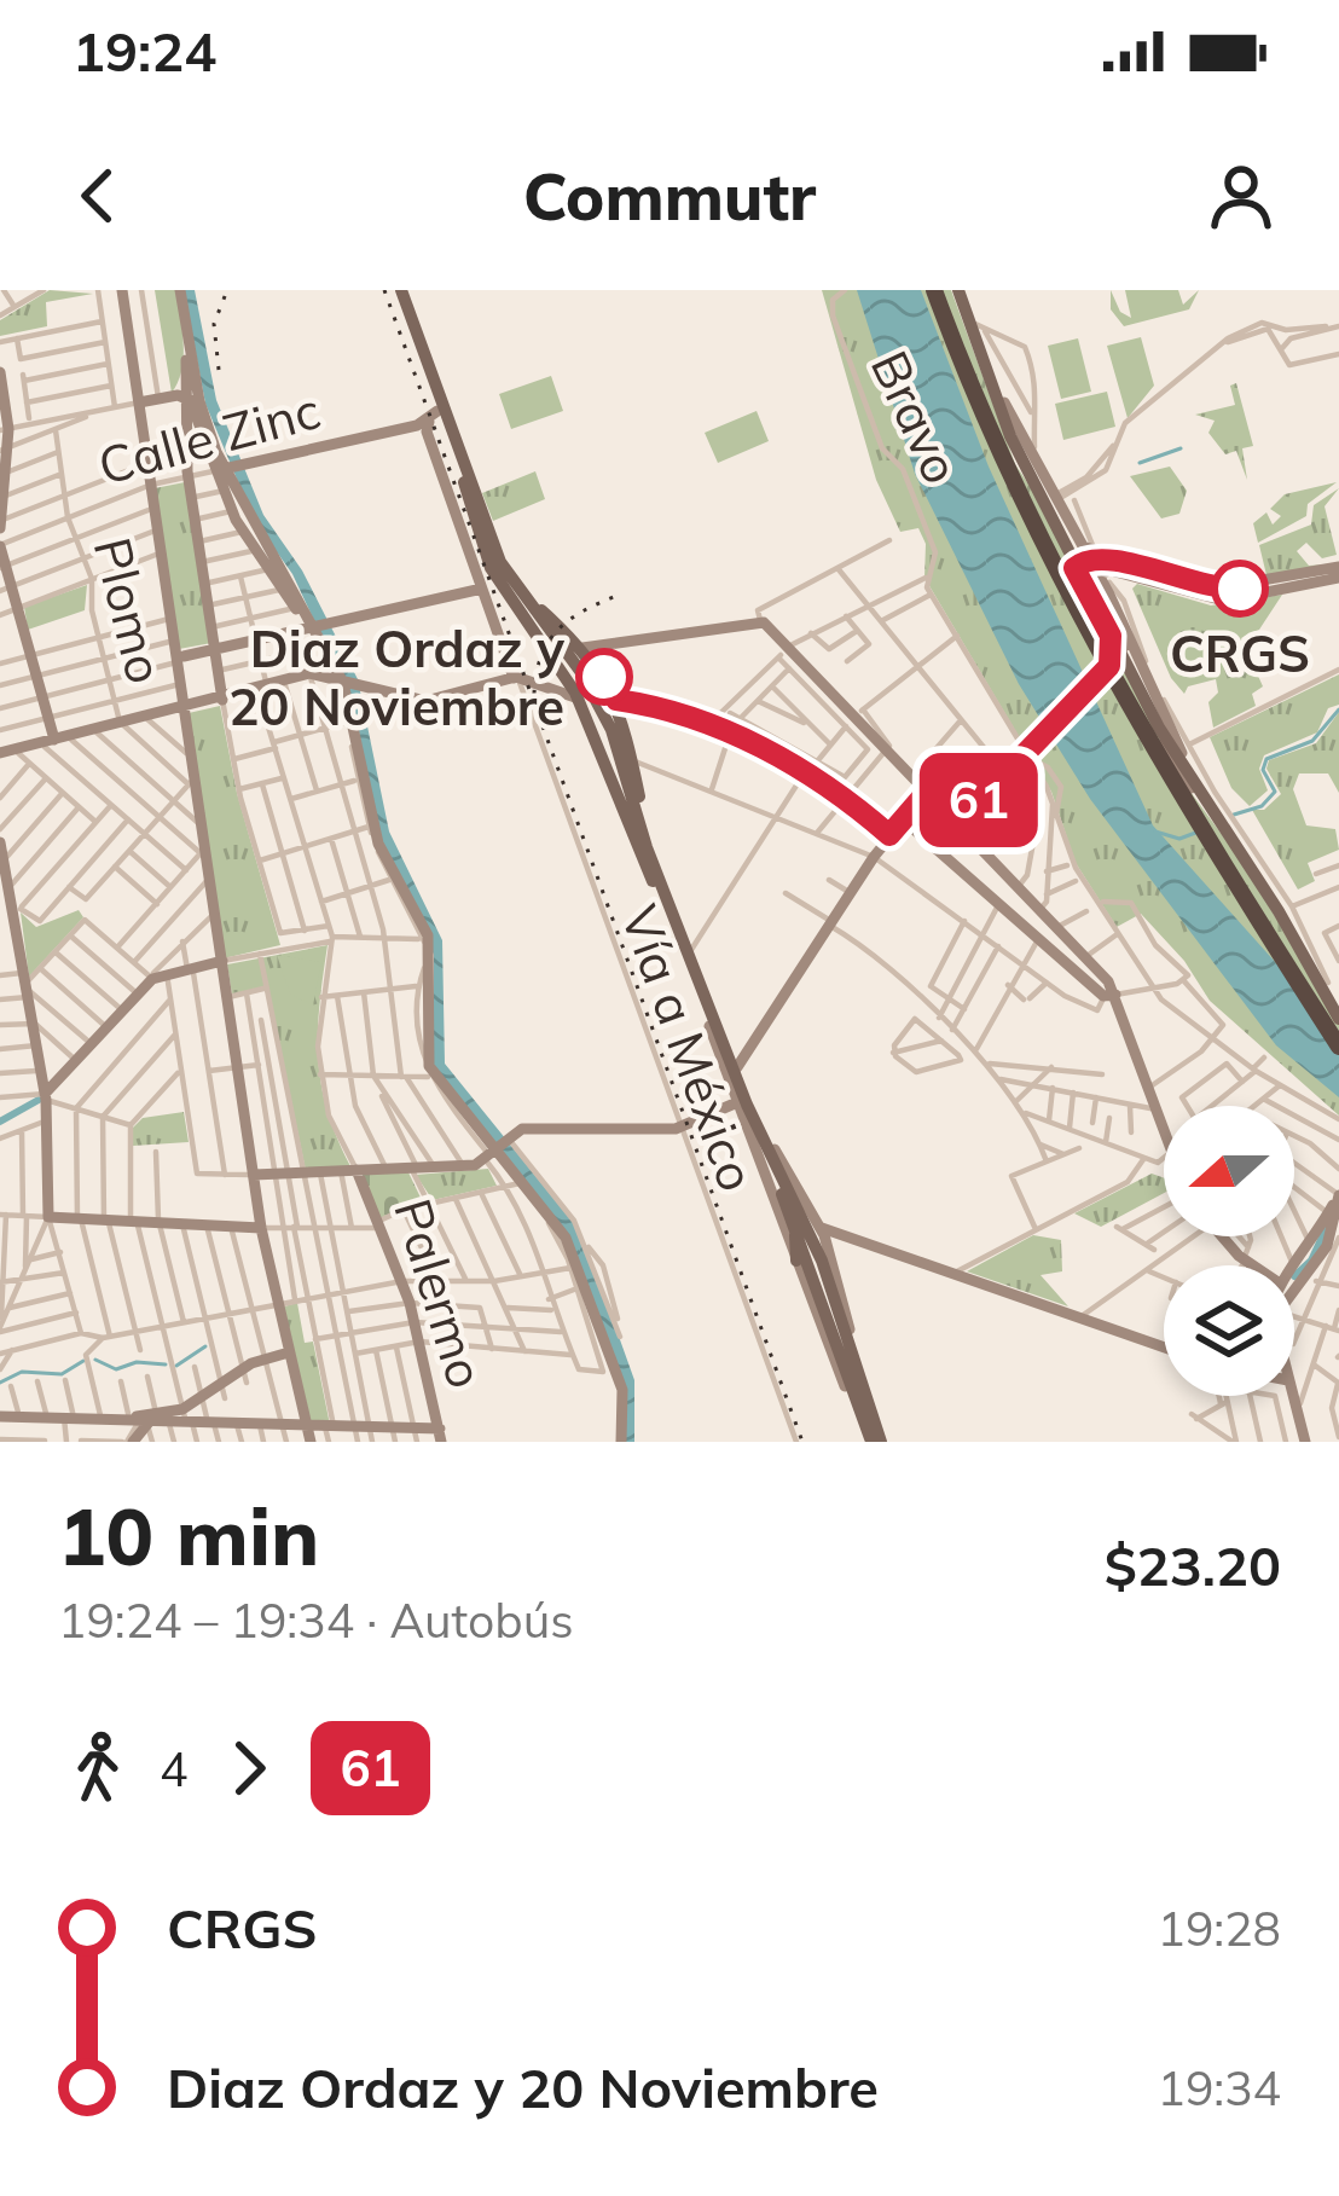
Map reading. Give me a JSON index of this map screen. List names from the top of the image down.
{
  "streets": {
    "street": [
      "Bravo",
      "Calle Zinc",
      "Plomo",
      "Vía a México",
      "Palermo"
    ]
  },
  "crossings": [
    ["Calle Zinc", "Plomo"]
  ],
  "places": ["CRGS", "Diaz Ordaz y 20 Noviembre"],
  "lines": ["bus line 61"],
  "north": "left",
  "page": {
    "status": "19:24",
    "header": "Commutr",
    "on_map": "61",
    "heading": ["10 min", "19:24 – 19:34 · Autobús", "$23.20"],
    "legs": ["4", "61"],
    "list": [
      {
        "name": "CRGS",
        "value": "19:28"
      },
      {
        "name": "Diaz Ordaz y 20 Noviembre",
        "value": "19:34"
      }
    ]
  }
}
